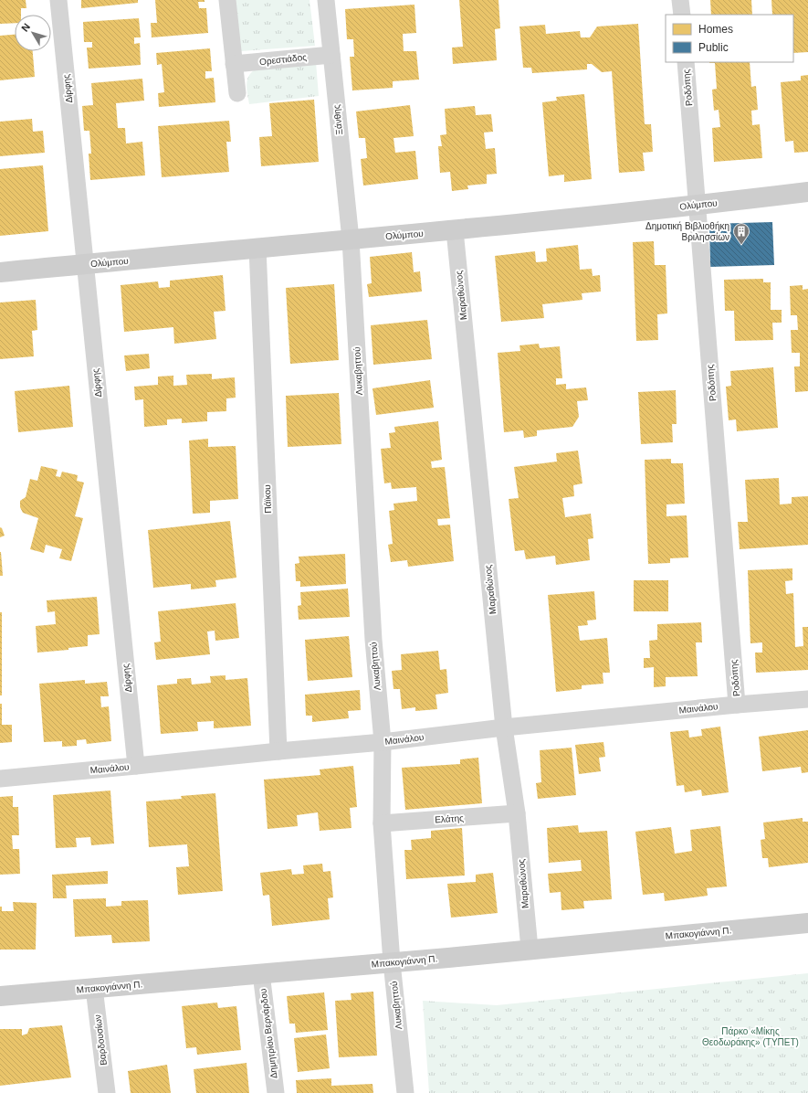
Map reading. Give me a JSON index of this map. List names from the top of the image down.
{
  "streets": {
    "street": [
      "Ορεστιάδος",
      "Ροδόπης",
      "Δίρφης",
      "Ξάνθης",
      "Ολύμπου",
      "Μαραθώνος",
      "Λυκαβηττού",
      "Πάϊκου",
      "Μαινάλου",
      "Ελάτης",
      "Μπακογιάννη Π.",
      "Δημητρίου Βερνάρδου",
      "Βαρδουσίων"
    ]
  },
  "crossings": [
    ["Ορεστιάδος", "Ξάνθης"],
    ["Ροδόπης", "Ολύμπου"],
    ["Ροδόπης", "Μαινάλου"],
    ["Δίρφης", "Ολύμπου"],
    ["Δίρφης", "Μαινάλου"],
    ["Ξάνθης", "Ολύμπου"],
    ["Ξάνθης", "Λυκαβηττού"],
    ["Ολύμπου", "Μαραθώνος"],
    ["Ολύμπου", "Λυκαβηττού"],
    ["Ολύμπου", "Πάϊκου"],
    ["Μαραθώνος", "Μαινάλου"],
    ["Μαραθώνος", "Ελάτης"],
    ["Μαραθώνος", "Μπακογιάννη Π."],
    ["Λυκαβηττού", "Μαινάλου"],
    ["Λυκαβηττού", "Ελάτης"],
    ["Λυκαβηττού", "Μπακογιάννη Π."],
    ["Πάϊκου", "Μαινάλου"],
    ["Μπακογιάννη Π.", "Δημητρίου Βερνάρδου"],
    ["Μπακογιάννη Π.", "Βαρδουσίων"]
  ],
  "parks": ["Πάρκο «Μίκης Θεοδωράκης» (ΤΥΠΕΤ)"],
  "places": {
    "building": ["Δημοτική Βιβλιοθήκη Βριλησσίων"]
  },
  "legend": ["Homes", "Public"],
  "north": "top left"
}
